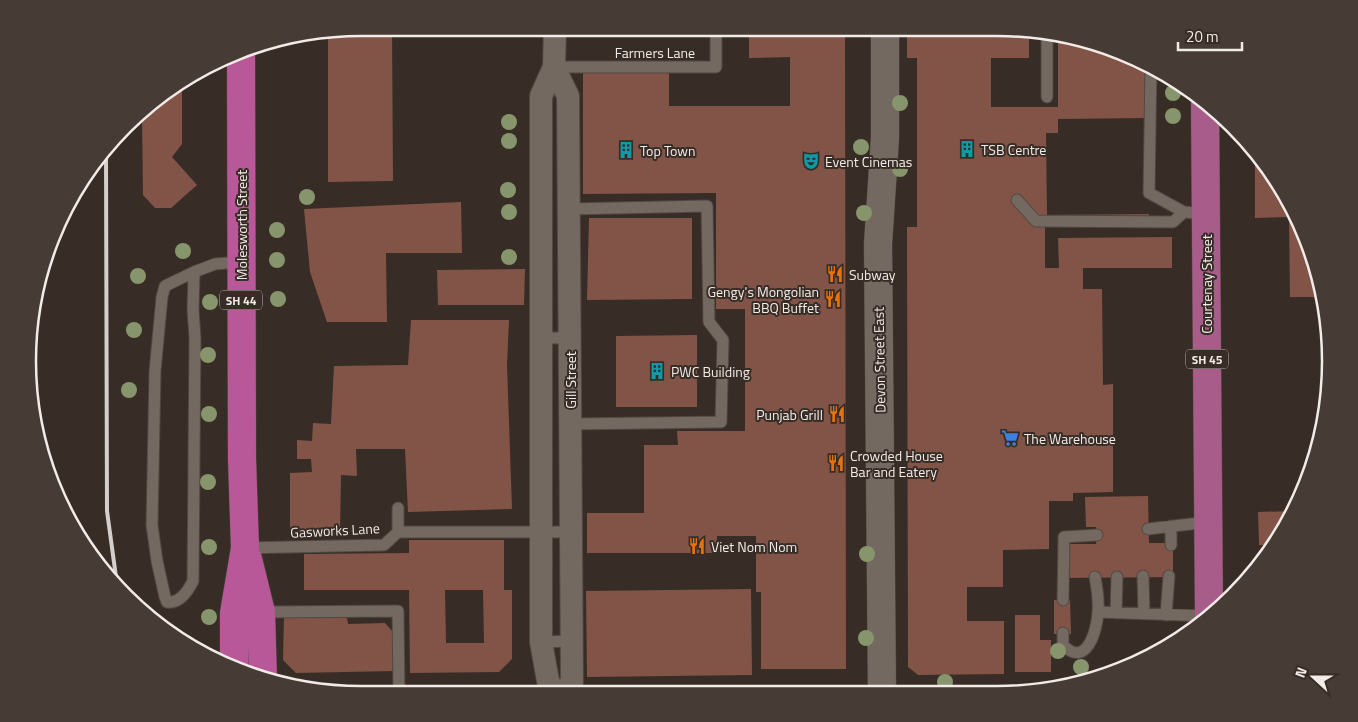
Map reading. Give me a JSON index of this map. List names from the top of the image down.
{
  "streets": {
    "highway": ["Molesworth Street", "SH 44"],
    "main road": ["Courtenay Street", "SH 45"],
    "street": ["Devon Street East", "Gill Street"],
    "lane": ["Farmers Lane", "Gasworks Lane"]
  },
  "crossings": [
    ["Farmers Lane", "Gill Street"],
    ["Molesworth Street", "Gasworks Lane"]
  ],
  "places": {
    "building": ["TSB Centre", "Top Town", "PWC Building"],
    "theatre": ["Event Cinemas"],
    "restaurant": [
      "Subway",
      "Gengy's Mongolian BBQ Buffet",
      "Punjab Grill",
      "Crowded House Bar and Eatery",
      "Viet Nom Nom"
    ],
    "supermarket": ["The Warehouse"]
  },
  "scale_bar": "20 m",
  "north": "left"
}
